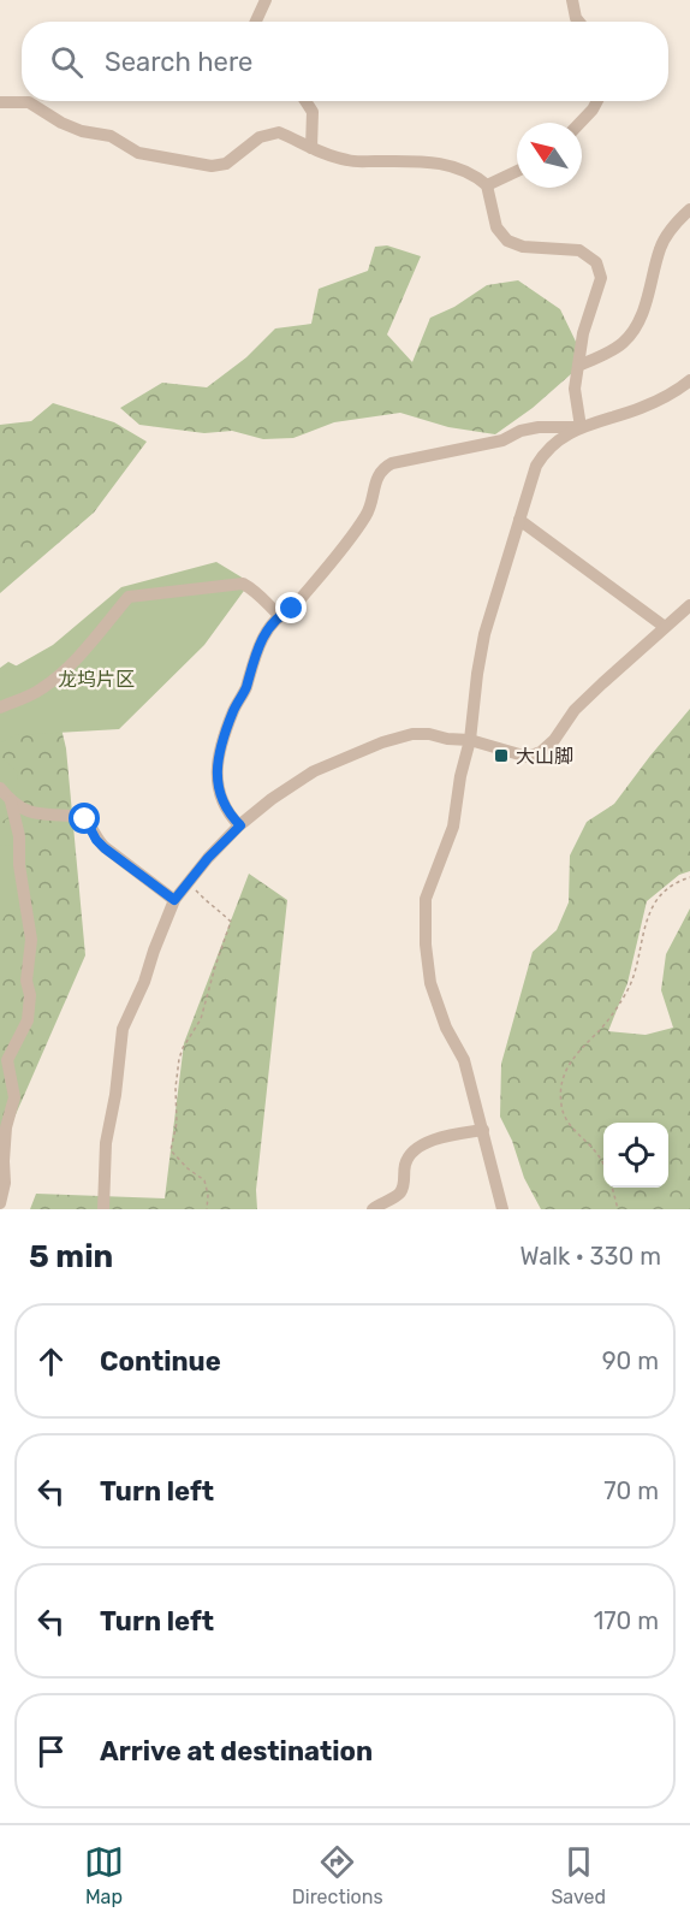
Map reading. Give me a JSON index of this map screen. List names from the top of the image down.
{
  "parks": ["龙坞片区"],
  "places": {
    "transit": ["大山脚"]
  },
  "north": "top left",
  "page": {
    "search": "Search here",
    "heading": ["5 min", "Walk · 330 m"],
    "list": [
      ["Continue", "90 m"],
      ["Turn left", "70 m"],
      ["Turn left", "170 m"],
      "Arrive at destination"
    ],
    "nav": ["Map", "Directions", "Saved"]
  }
}
